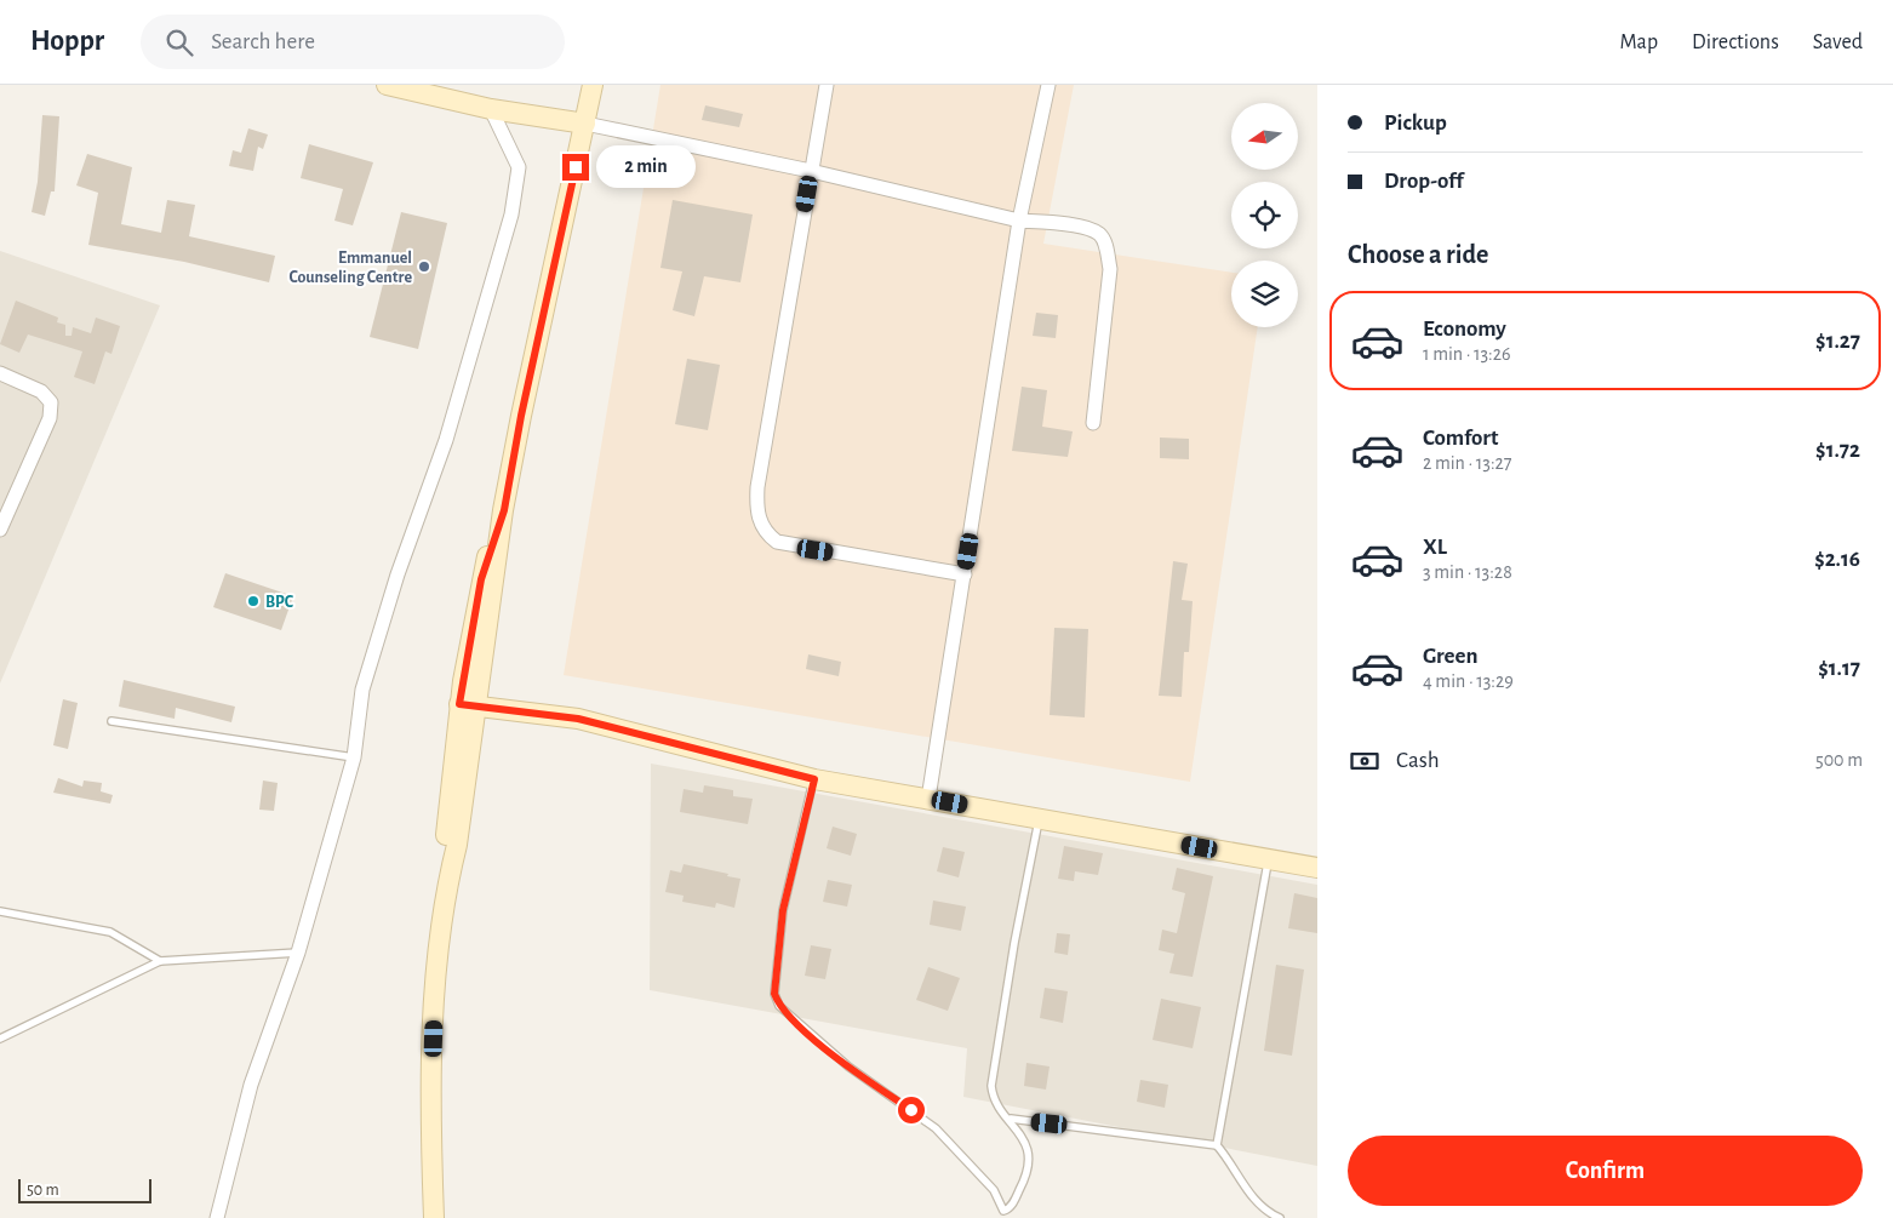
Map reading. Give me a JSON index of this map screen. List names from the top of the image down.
{
  "places": ["Emmanuel Counseling Centre", "BPC"],
  "scale_bar": "50 m",
  "north": "left",
  "page": {
    "header": "Hoppr",
    "search": "Search here",
    "nav": ["Map", "Directions", "Saved"],
    "banner": ["Pickup", "Drop-off"],
    "bubble": "2 min",
    "heading": "Choose a ride",
    "list": [
      {
        "name": "Economy",
        "note": "1 min · 13:26",
        "value": "$1.27"
      },
      {
        "name": "Comfort",
        "note": "2 min · 13:27",
        "value": "$1.72"
      },
      {
        "name": "XL",
        "note": "3 min · 13:28",
        "value": "$2.16"
      },
      {
        "name": "Green",
        "note": "4 min · 13:29",
        "value": "$1.17"
      }
    ],
    "pay": ["Cash", "500 m"],
    "buttons": "Confirm",
    "scale": "50 m"
  }
}
